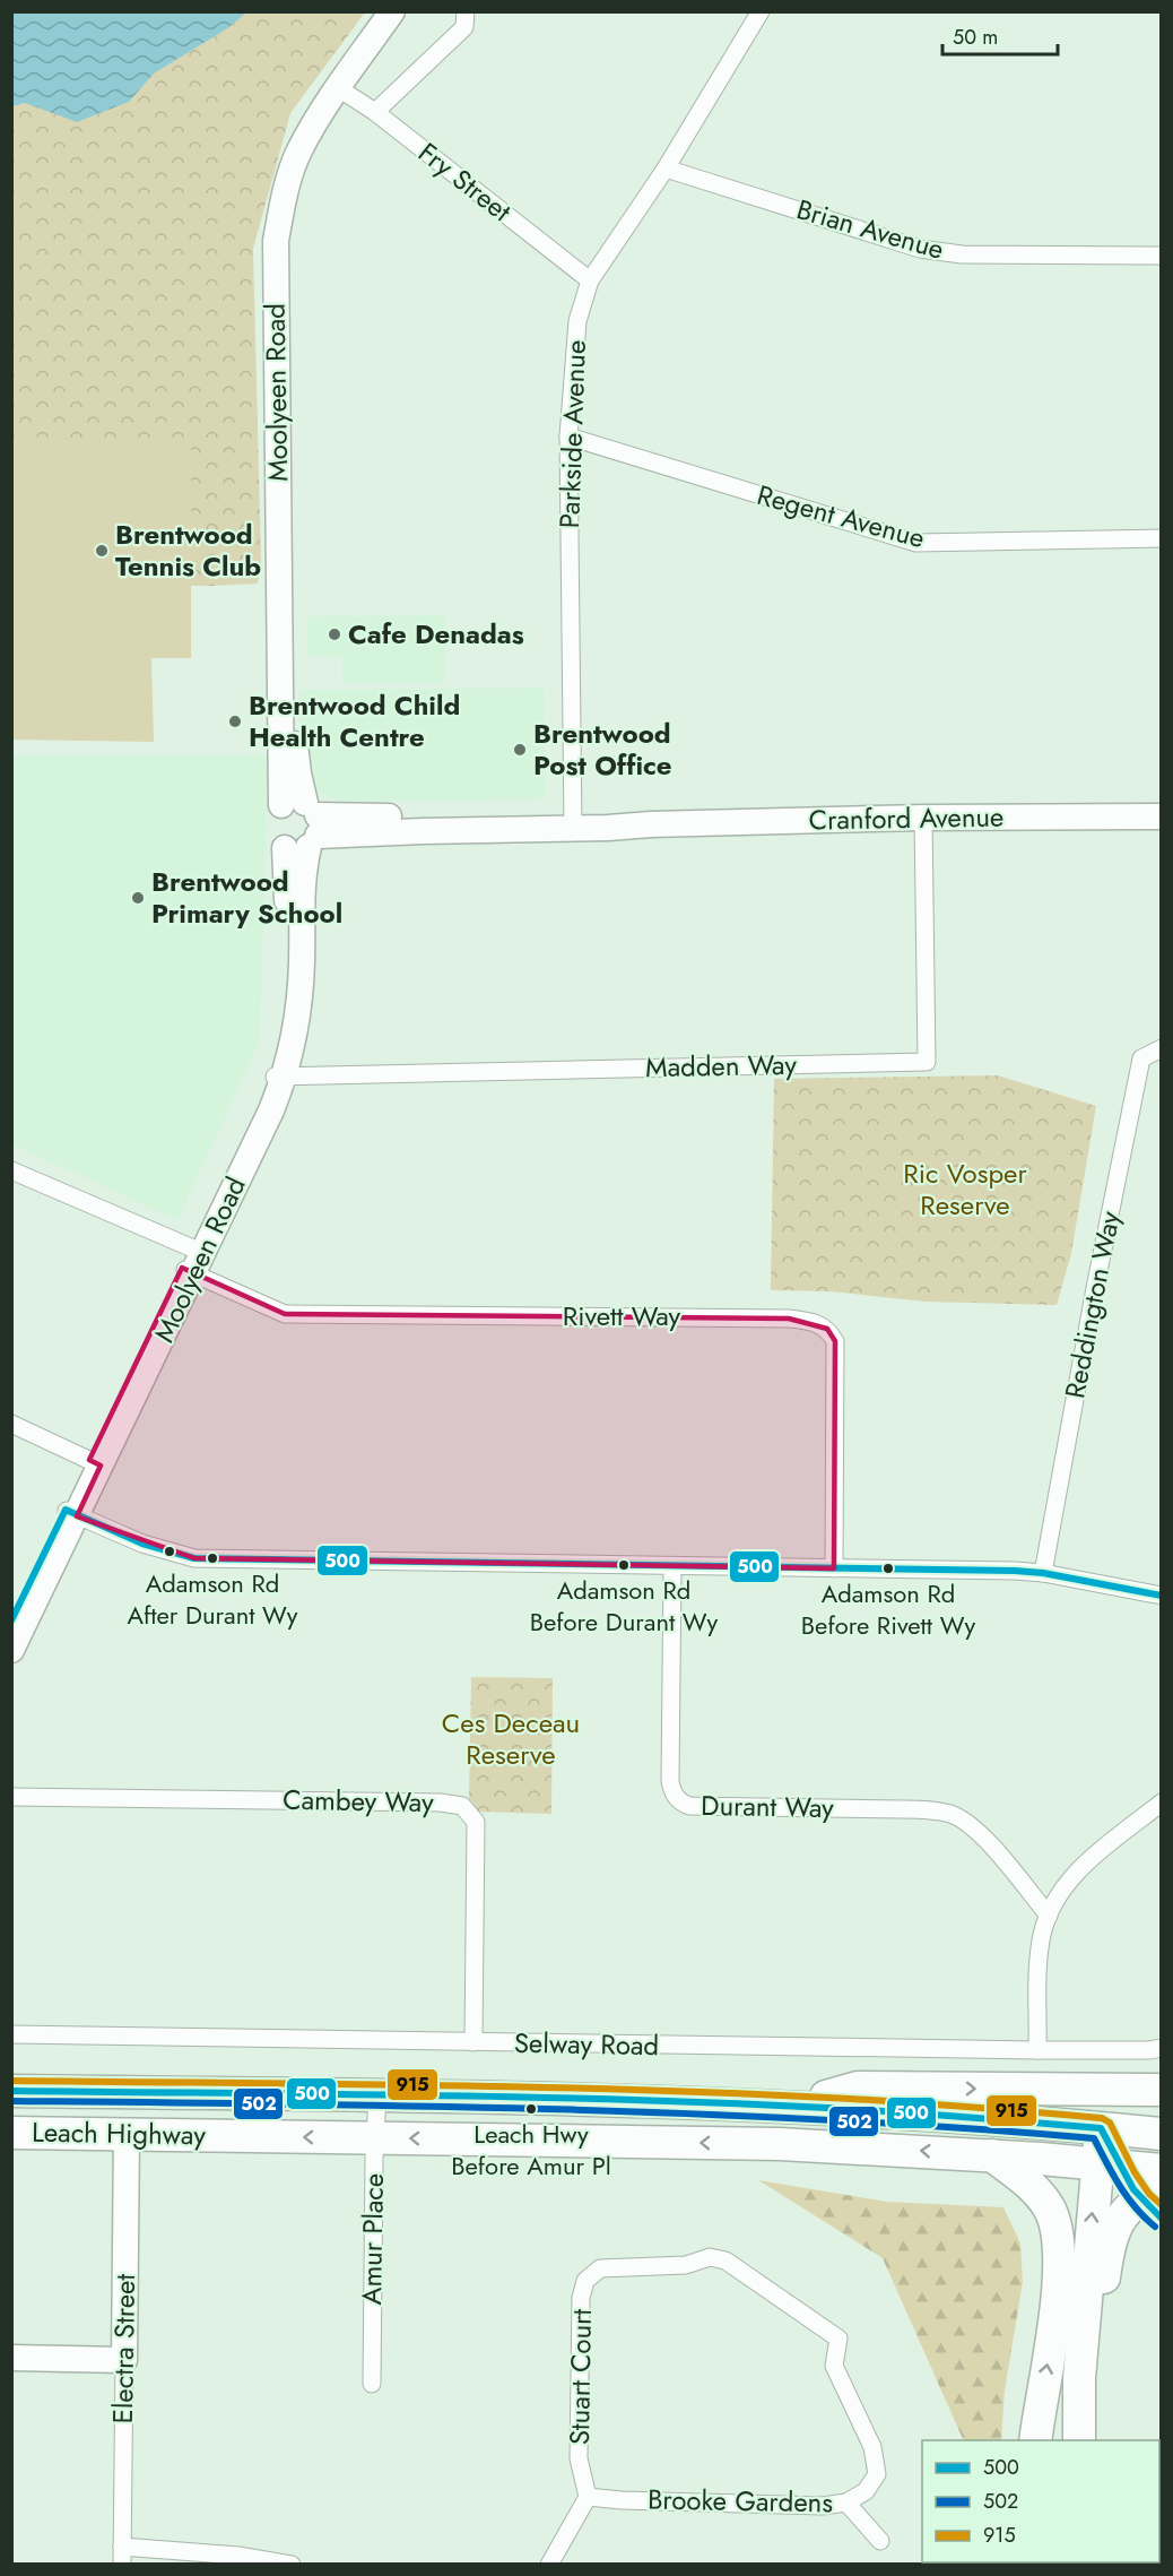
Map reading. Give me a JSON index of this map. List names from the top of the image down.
{
  "streets": {
    "highway": ["Leach Highway"],
    "main road": ["Moolyeen Road", "Cranford Avenue", "Electra Street"],
    "street": [
      "Fry Street",
      "Brian Avenue",
      "Parkside Avenue",
      "Regent Avenue",
      "Madden Way",
      "Reddington Way",
      "Rivett Way",
      "Cambey Way",
      "Durant Way",
      "Selway Road",
      "Amur Place",
      "Stuart Court",
      "Brooke Gardens"
    ]
  },
  "crossings": [
    ["Fry Street", "Moolyeen Road"],
    ["Fry Street", "Parkside Avenue"],
    ["Brian Avenue", "Parkside Avenue"],
    ["Moolyeen Road", "Cranford Avenue"],
    ["Moolyeen Road", "Madden Way"],
    ["Moolyeen Road", "Rivett Way"],
    ["Parkside Avenue", "Regent Avenue"],
    ["Parkside Avenue", "Cranford Avenue"],
    ["Cranford Avenue", "Madden Way"],
    ["Cambey Way", "Selway Road"],
    ["Leach Highway", "Amur Place"],
    ["Leach Highway", "Electra Street"],
    ["Stuart Court", "Brooke Gardens"]
  ],
  "parks": ["Ric Vosper Reserve", "Ces Deceau Reserve"],
  "places": [
    "Brentwood Tennis Club",
    "Cafe Denadas",
    "Brentwood Child Health Centre",
    "Brentwood Post Office",
    "Brentwood Primary School",
    "Adamson Rd After Durant Wy",
    "Adamson Rd Before Durant Wy",
    "Adamson Rd Before Rivett Wy",
    "Leach Hwy Before Amur Pl"
  ],
  "lines": ["transit line 500", "transit line 915", "transit line 502"],
  "legend": ["500", "502", "915"],
  "scale_bar": "50 m"
}
